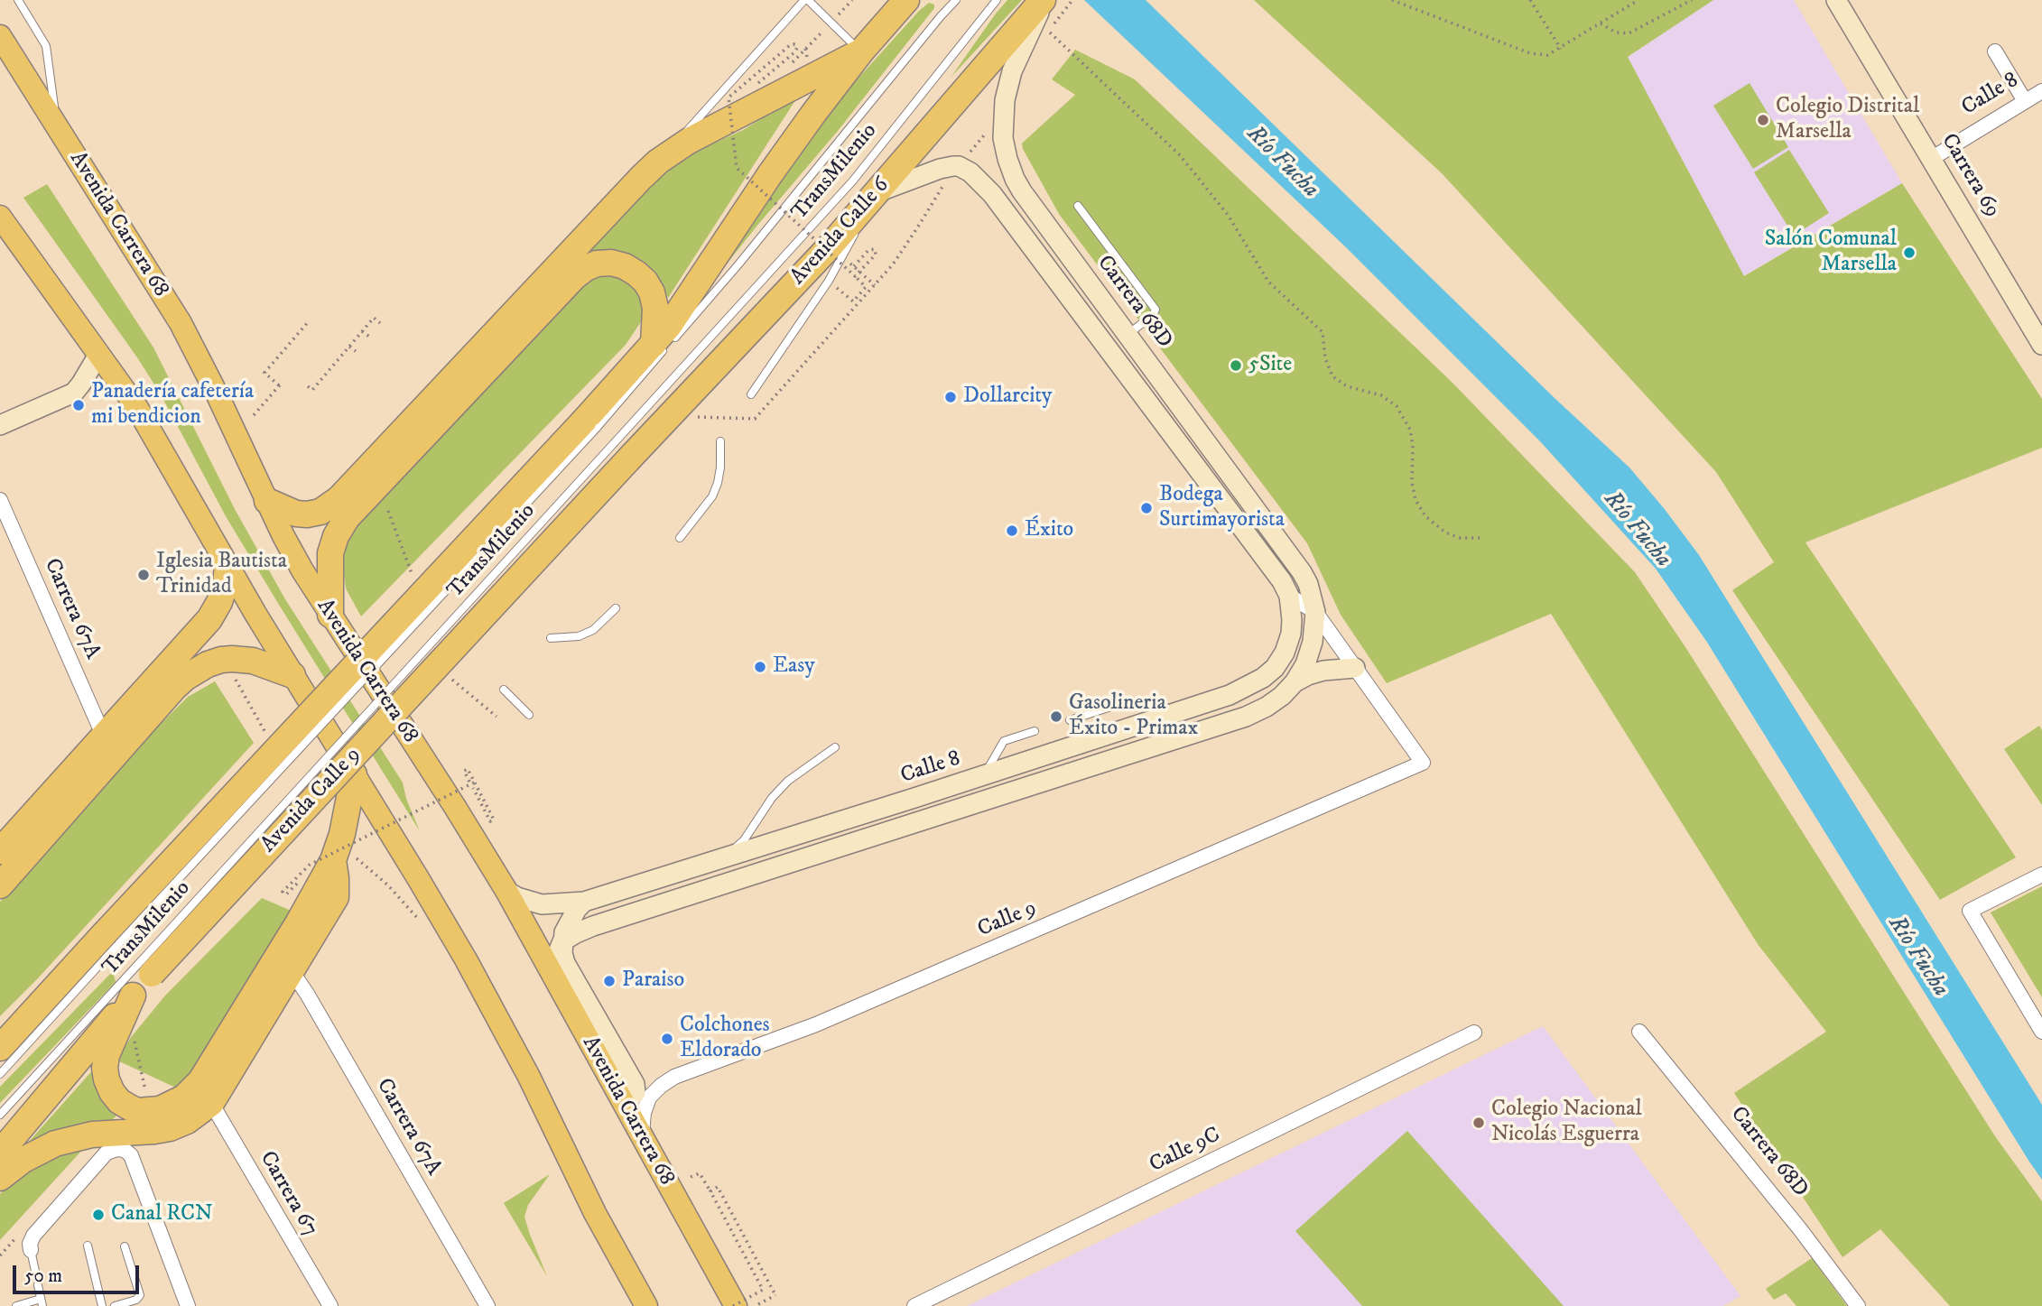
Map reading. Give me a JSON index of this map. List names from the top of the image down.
{
  "streets": {
    "highway": ["Avenida Calle 6", "Avenida Calle 9"],
    "main road": ["Avenida Carrera 68"],
    "street": [
      "Calle 8",
      "Carrera 69",
      "Carrera 68D",
      "Carrera 67A",
      "Calle 9",
      "Calle 9C",
      "Carrera 67"
    ],
    "lane": ["TransMilenio"]
  },
  "crossings": [
    ["Calle 8", "Carrera 69"],
    ["Calle 8", "Avenida Carrera 68"],
    ["Calle 8", "Carrera 68D"],
    ["TransMilenio", "Avenida Calle 6"],
    ["TransMilenio", "Avenida Calle 9"],
    ["Avenida Carrera 68", "Calle 9"],
    ["Avenida Calle 6", "Carrera 68D"],
    ["Avenida Calle 6", "Avenida Calle 9"],
    ["Carrera 68D", "Calle 9"]
  ],
  "water": ["Río Fucha"],
  "places": [
    "Colegio Distrital Marsella",
    "Salón Comunal Marsella",
    "5Site",
    "Dollarcity",
    "Panadería cafetería mi bendicion",
    "Bodega Surtimayorista",
    "Éxito",
    "Iglesia Bautista Trinidad",
    "Easy",
    "Gasolineria Éxito - Primax",
    "Paraiso",
    "Colchones Eldorado",
    "Colegio Nacional Nicolás Esguerra",
    "Canal RCN"
  ],
  "scale_bar": "50 m"
}
